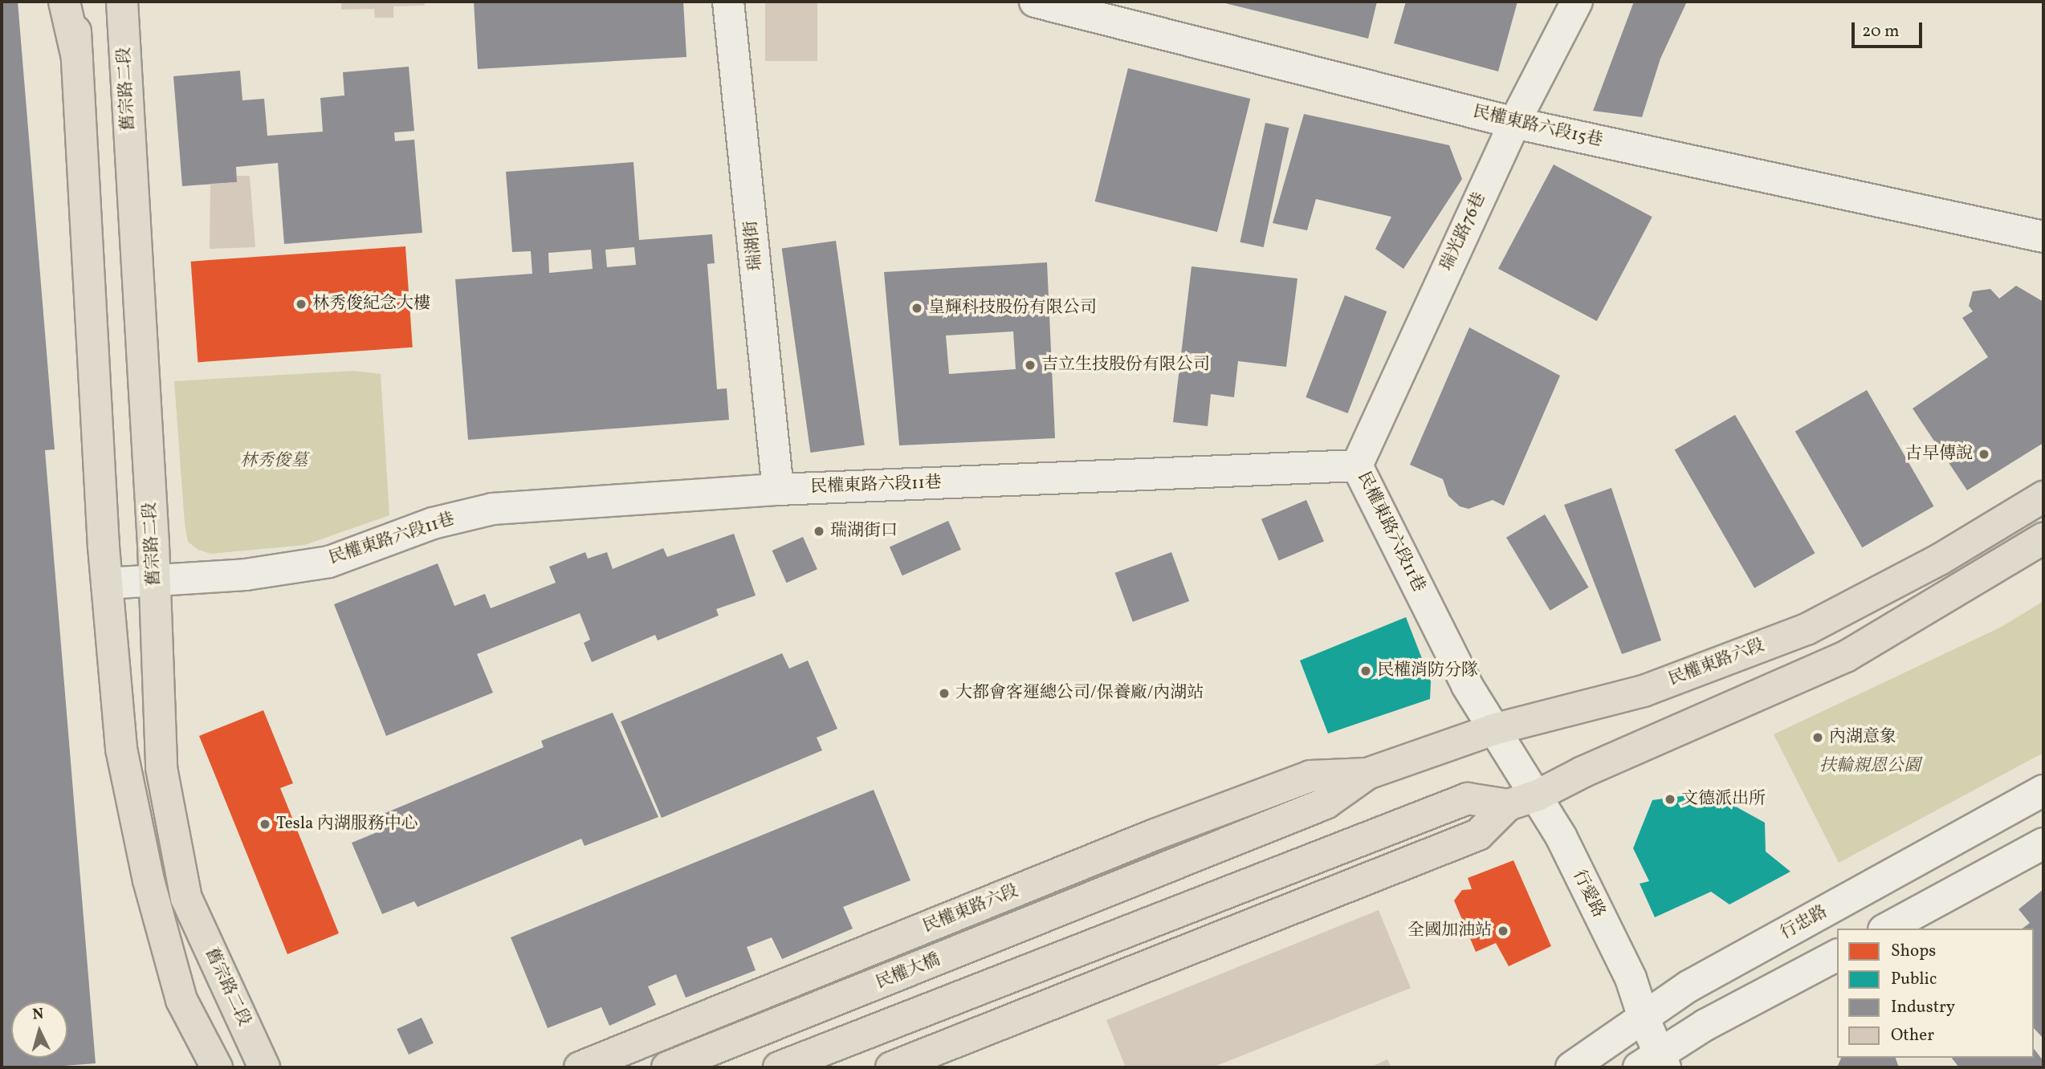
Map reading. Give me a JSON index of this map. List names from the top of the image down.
{
  "streets": {
    "main road": ["舊宗路二段", "民權東路六段", "民權大橋"],
    "street": [
      "民權東路六段15巷",
      "瑞光路76巷",
      "瑞湖街",
      "民權東路六段11巷",
      "行愛路",
      "行忠路"
    ]
  },
  "crossings": [
    ["舊宗路二段", "民權東路六段11巷"],
    ["民權東路六段15巷", "瑞光路76巷"],
    ["瑞光路76巷", "民權東路六段11巷"],
    ["瑞湖街", "民權東路六段11巷"],
    ["民權東路六段11巷", "民權東路六段"],
    ["民權東路六段11巷", "行愛路"],
    ["民權東路六段", "行愛路"],
    ["民權東路六段", "民權大橋"],
    ["行愛路", "行忠路"]
  ],
  "parks": ["林秀俊墓", "扶輪親恩公園"],
  "places": [
    "林秀俊紀念大樓",
    "皇輝科技股份有限公司",
    "吉立生技股份有限公司",
    "古早傳說",
    "瑞湖街口",
    "民權消防分隊",
    "大都會客運總公司/保養廠/內湖站",
    "內湖意象",
    "文德派出所",
    "Tesla 內湖服務中心",
    "全國加油站"
  ],
  "legend": [
    "Shops",
    "Public",
    "Industry",
    "Other"
  ],
  "scale_bar": "20 m",
  "north": "top"
}
